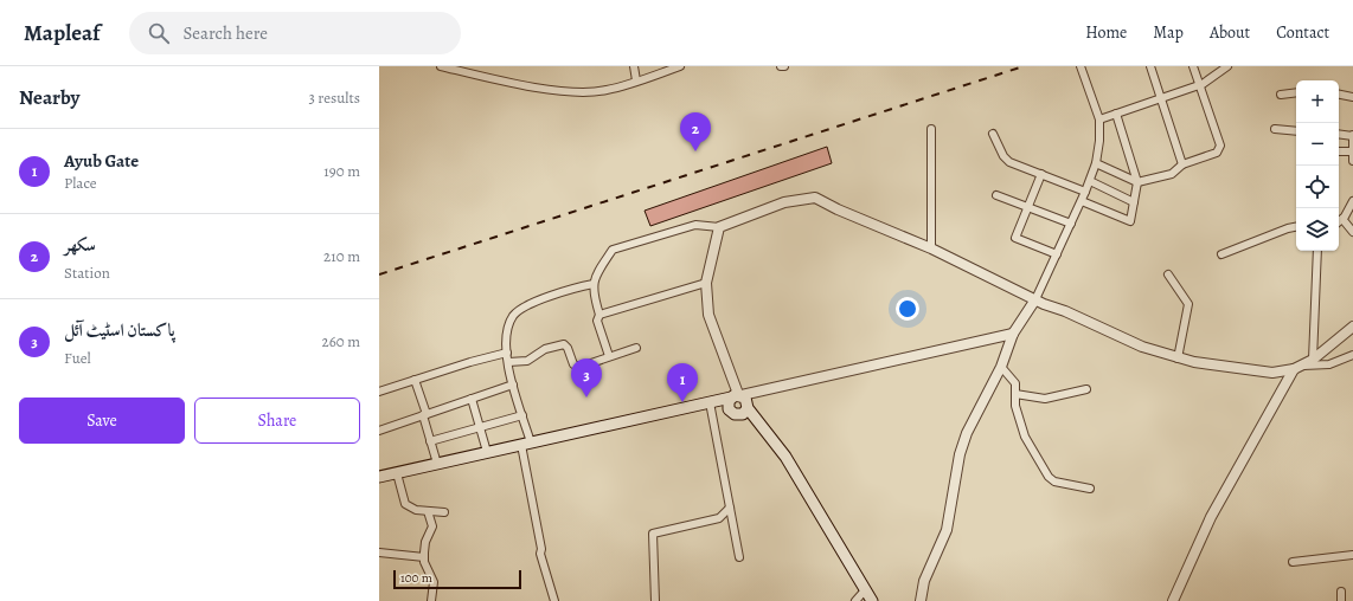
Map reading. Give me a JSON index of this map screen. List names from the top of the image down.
{
  "scale_bar": "100 m",
  "page": {
    "header": "Mapleaf",
    "search": "Search here",
    "nav": [
      "Home",
      "Map",
      "About",
      "Contact"
    ],
    "heading": ["Nearby", "3 results"],
    "map_buttons": ["+", "−"],
    "pins": ["2", "3", "1"],
    "list": [
      {
        "mark": "1",
        "name": "Ayub Gate",
        "note": "Place",
        "value": "190 m"
      },
      {
        "mark": "2",
        "name": "سكهر",
        "note": "Station",
        "value": "210 m"
      },
      {
        "mark": "3",
        "name": "پاکستان اسٹیٹ آئل",
        "note": "Fuel",
        "value": "260 m"
      }
    ],
    "buttons": ["Save", "Share"],
    "scale": "100 m"
  }
}
